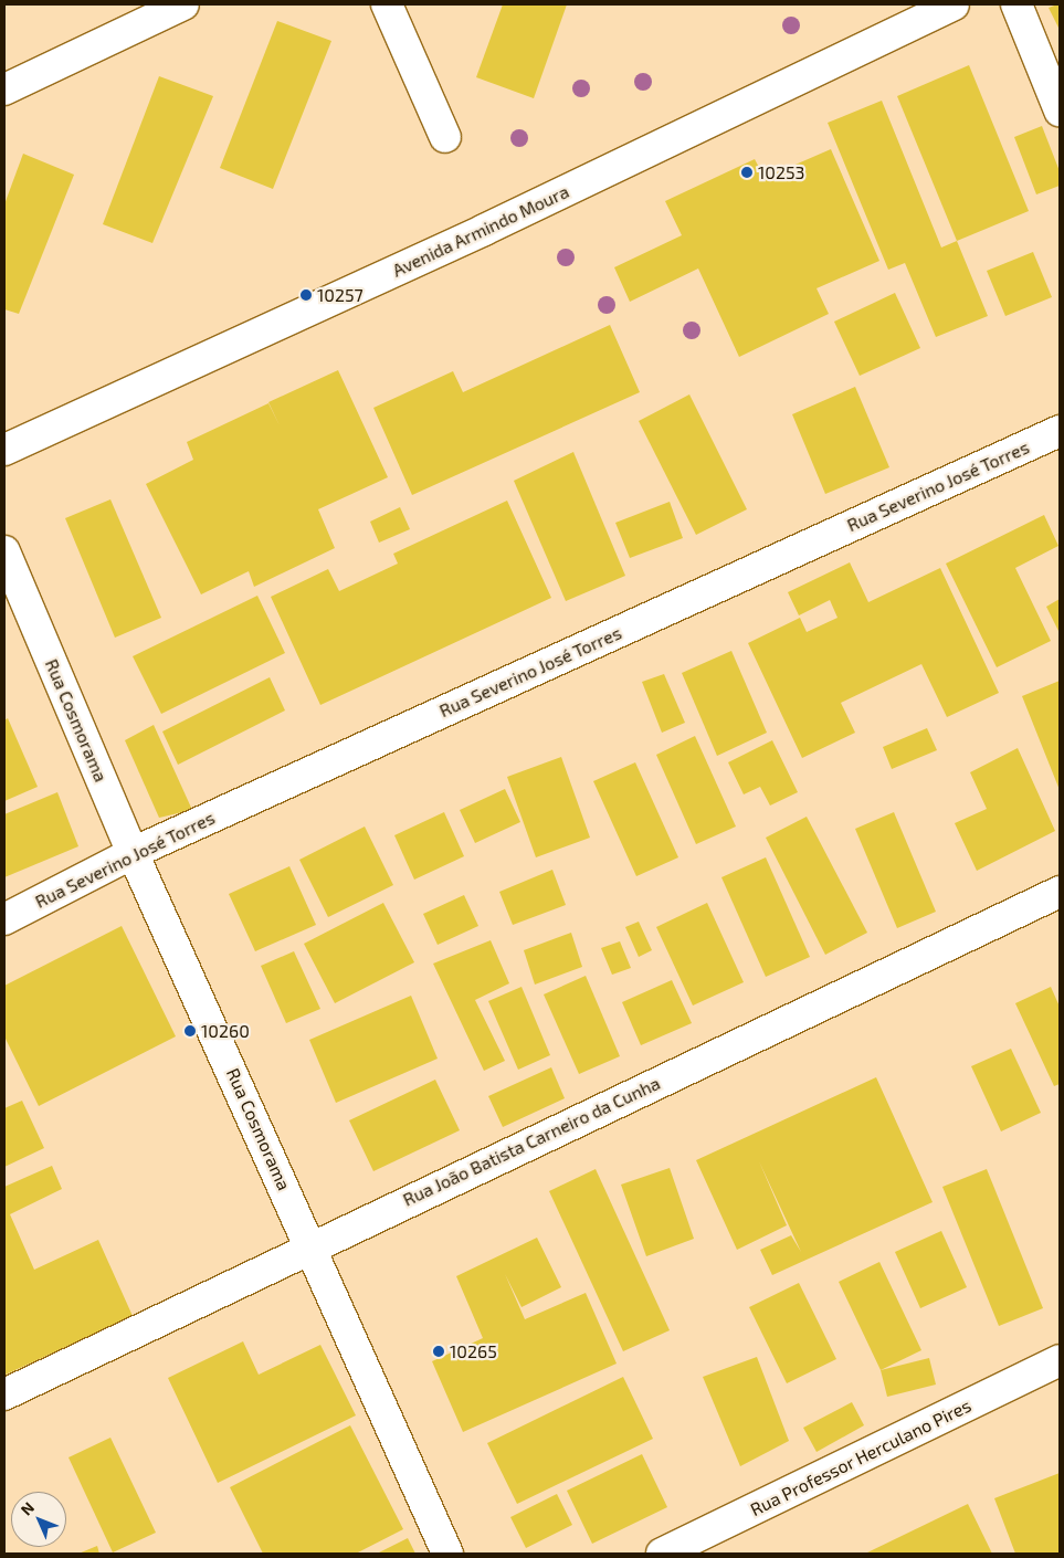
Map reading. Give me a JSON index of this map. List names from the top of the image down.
{
  "streets": {
    "street": [
      "Avenida Armindo Moura",
      "Rua Severino José Torres",
      "Rua Cosmorama",
      "Rua João Batista Carneiro da Cunha",
      "Rua Professor Herculano Pires"
    ]
  },
  "crossings": [
    ["Rua Severino José Torres", "Rua Cosmorama"],
    ["Rua Cosmorama", "Rua João Batista Carneiro da Cunha"]
  ],
  "places": [
    "10253",
    "10257",
    "10260",
    "10265"
  ],
  "north": "top left"
}
